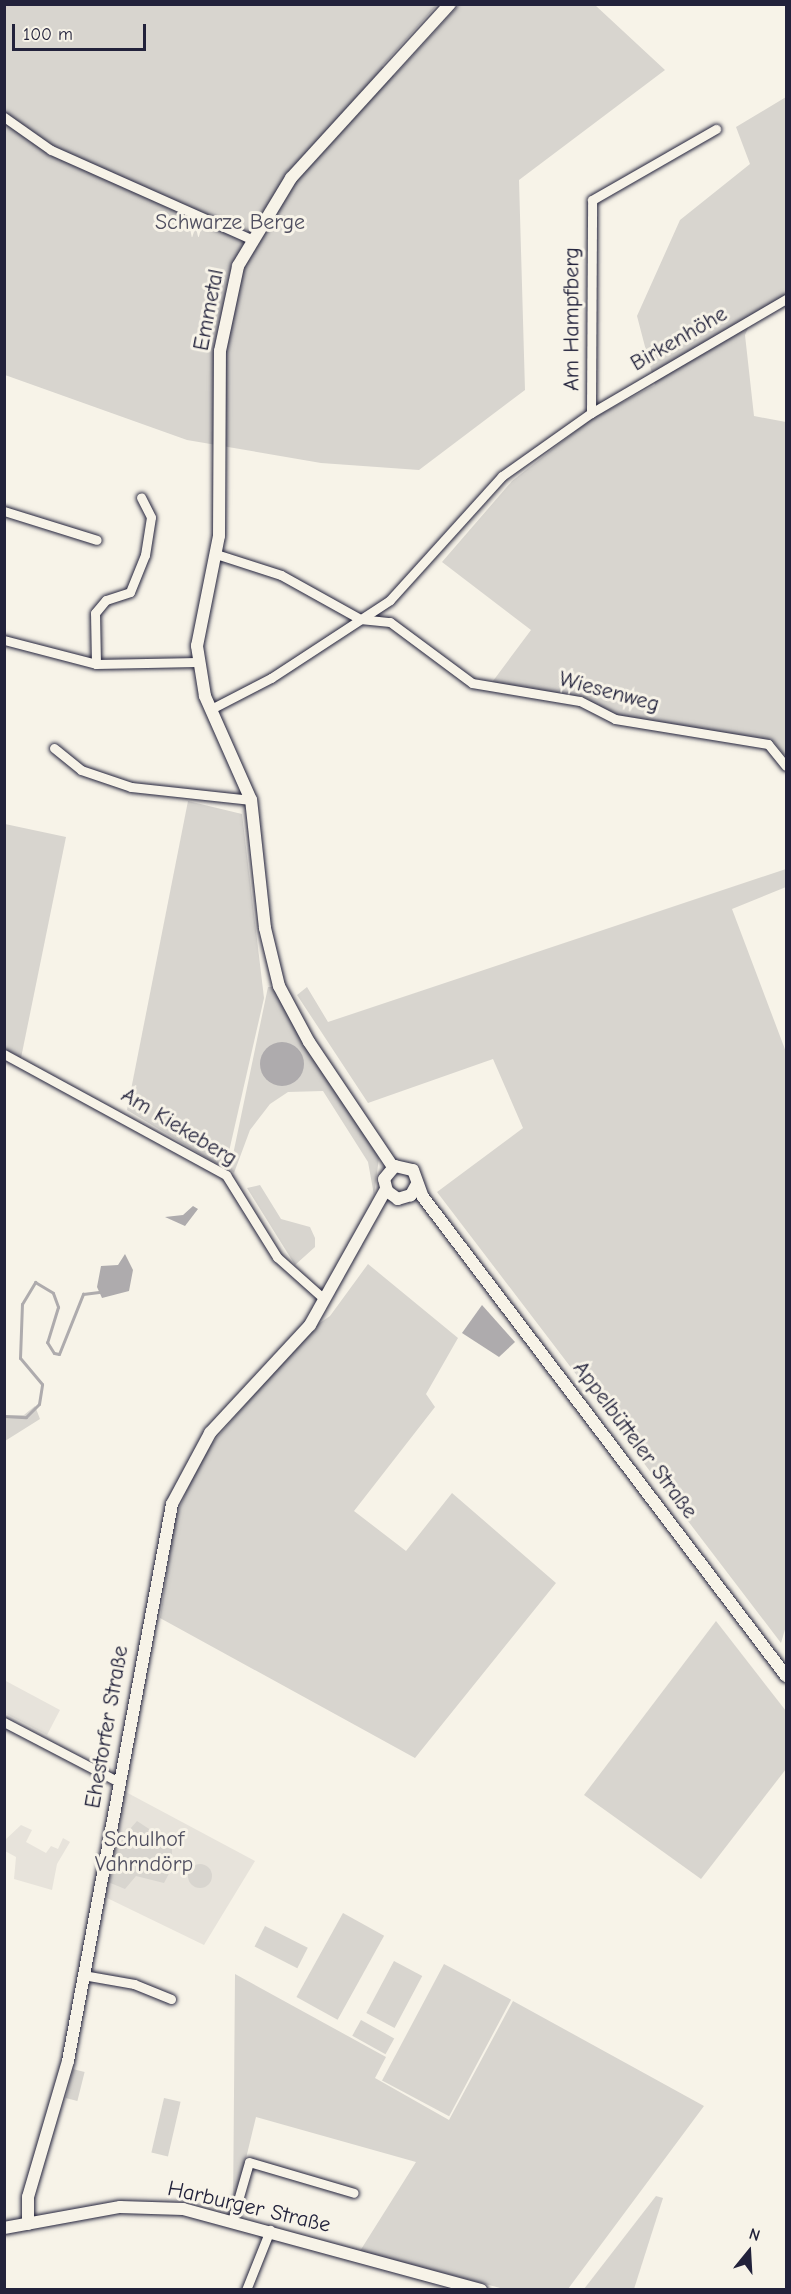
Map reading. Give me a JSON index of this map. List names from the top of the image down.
{
  "streets": {
    "main road": [
      "Emmetal",
      "Appelbütteler Straße",
      "Ehestorfer Straße",
      "Harburger Straße"
    ],
    "street": [
      "Am Hampfberg",
      "Birkenhöhe",
      "Wiesenweg",
      "Am Kiekeberg"
    ]
  },
  "crossings": [
    ["Am Hampfberg", "Birkenhöhe"],
    ["Am Hampfberg", "Wiesenweg"],
    ["Am Kiekeberg", "Ehestorfer Straße"],
    ["Appelbütteler Straße", "Ehestorfer Straße"],
    ["Ehestorfer Straße", "Harburger Straße"]
  ],
  "parks": ["Schwarze Berge", "Schulhof Vahrndörp"],
  "scale_bar": "100 m",
  "north": "top"
}
